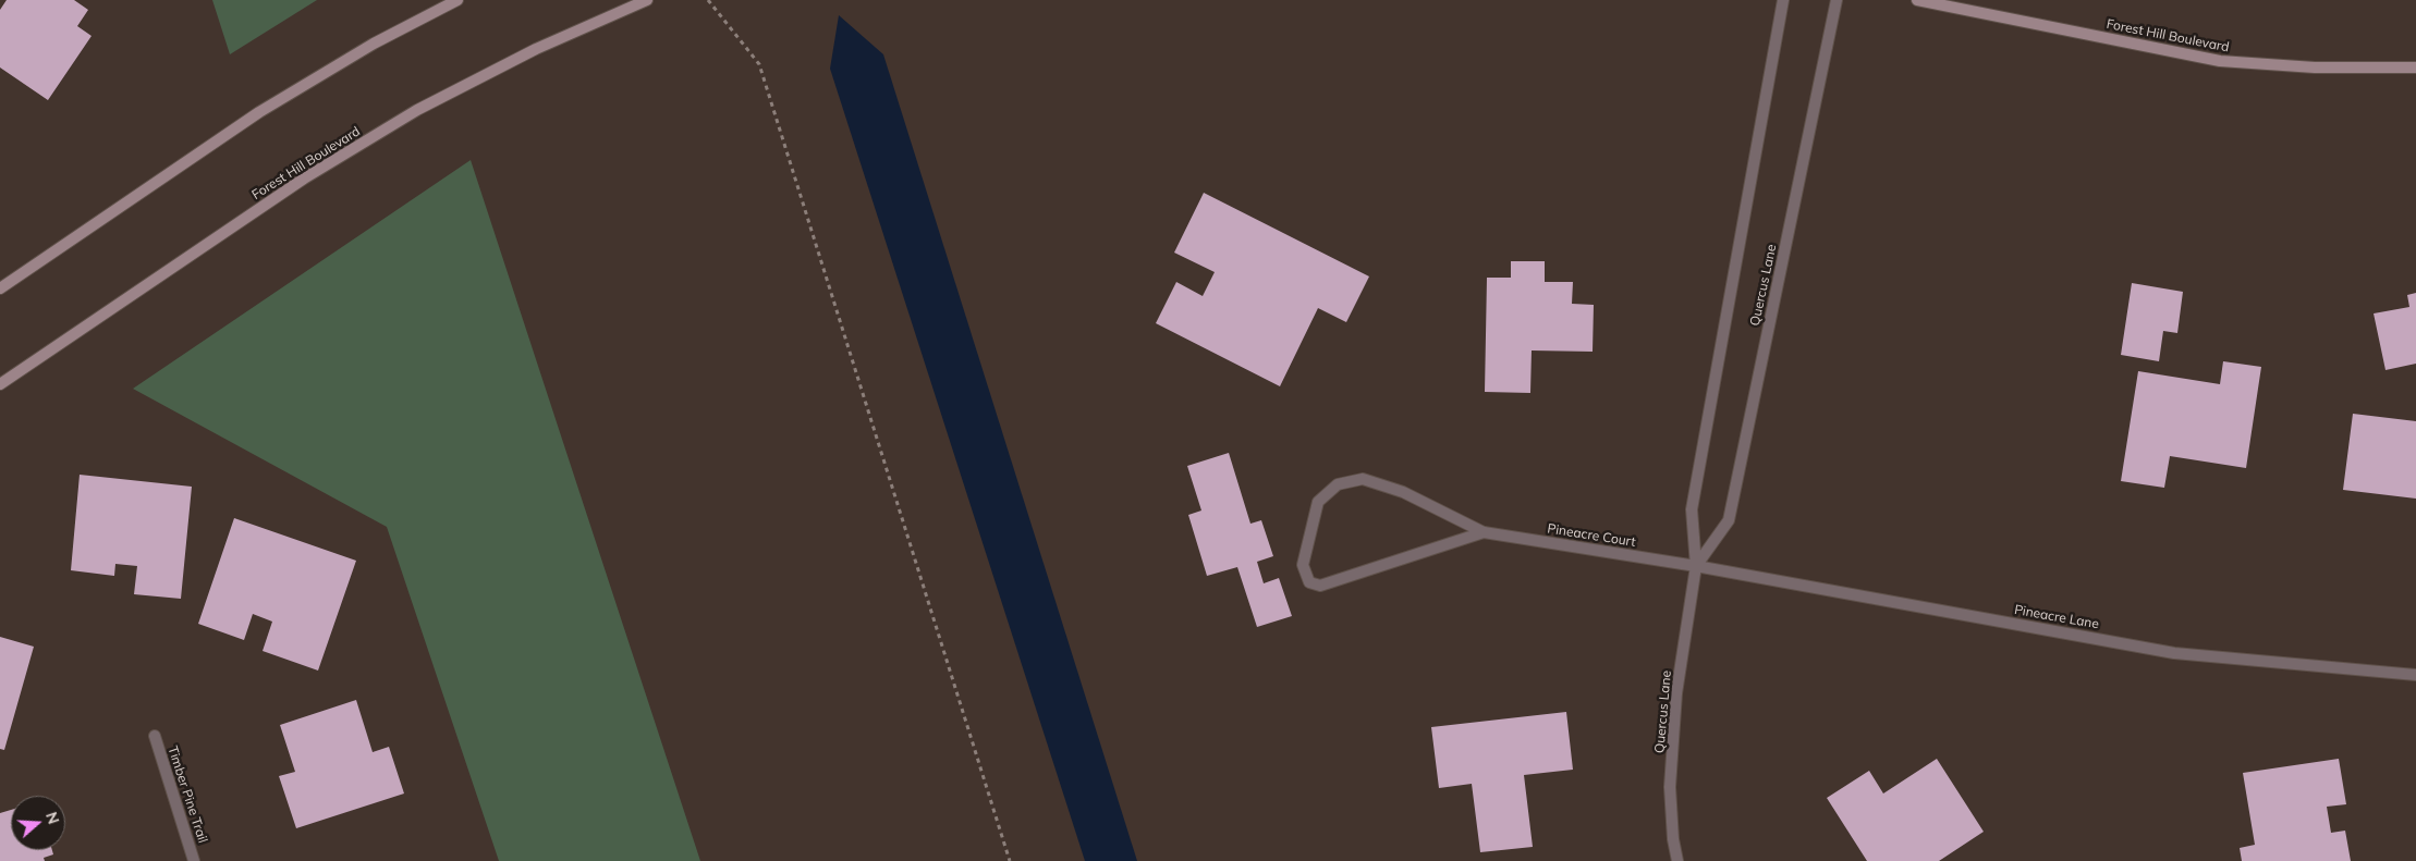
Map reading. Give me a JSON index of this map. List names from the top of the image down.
{
  "streets": {
    "main road": ["Forest Hill Boulevard"],
    "street": [
      "Quercus Lane",
      "Pineacre Court",
      "Pineacre Lane",
      "Timber Pine Trail"
    ]
  },
  "crossings": [
    ["Quercus Lane", "Pineacre Court"],
    ["Quercus Lane", "Pineacre Lane"],
    ["Pineacre Court", "Pineacre Lane"]
  ],
  "north": "right"
}
